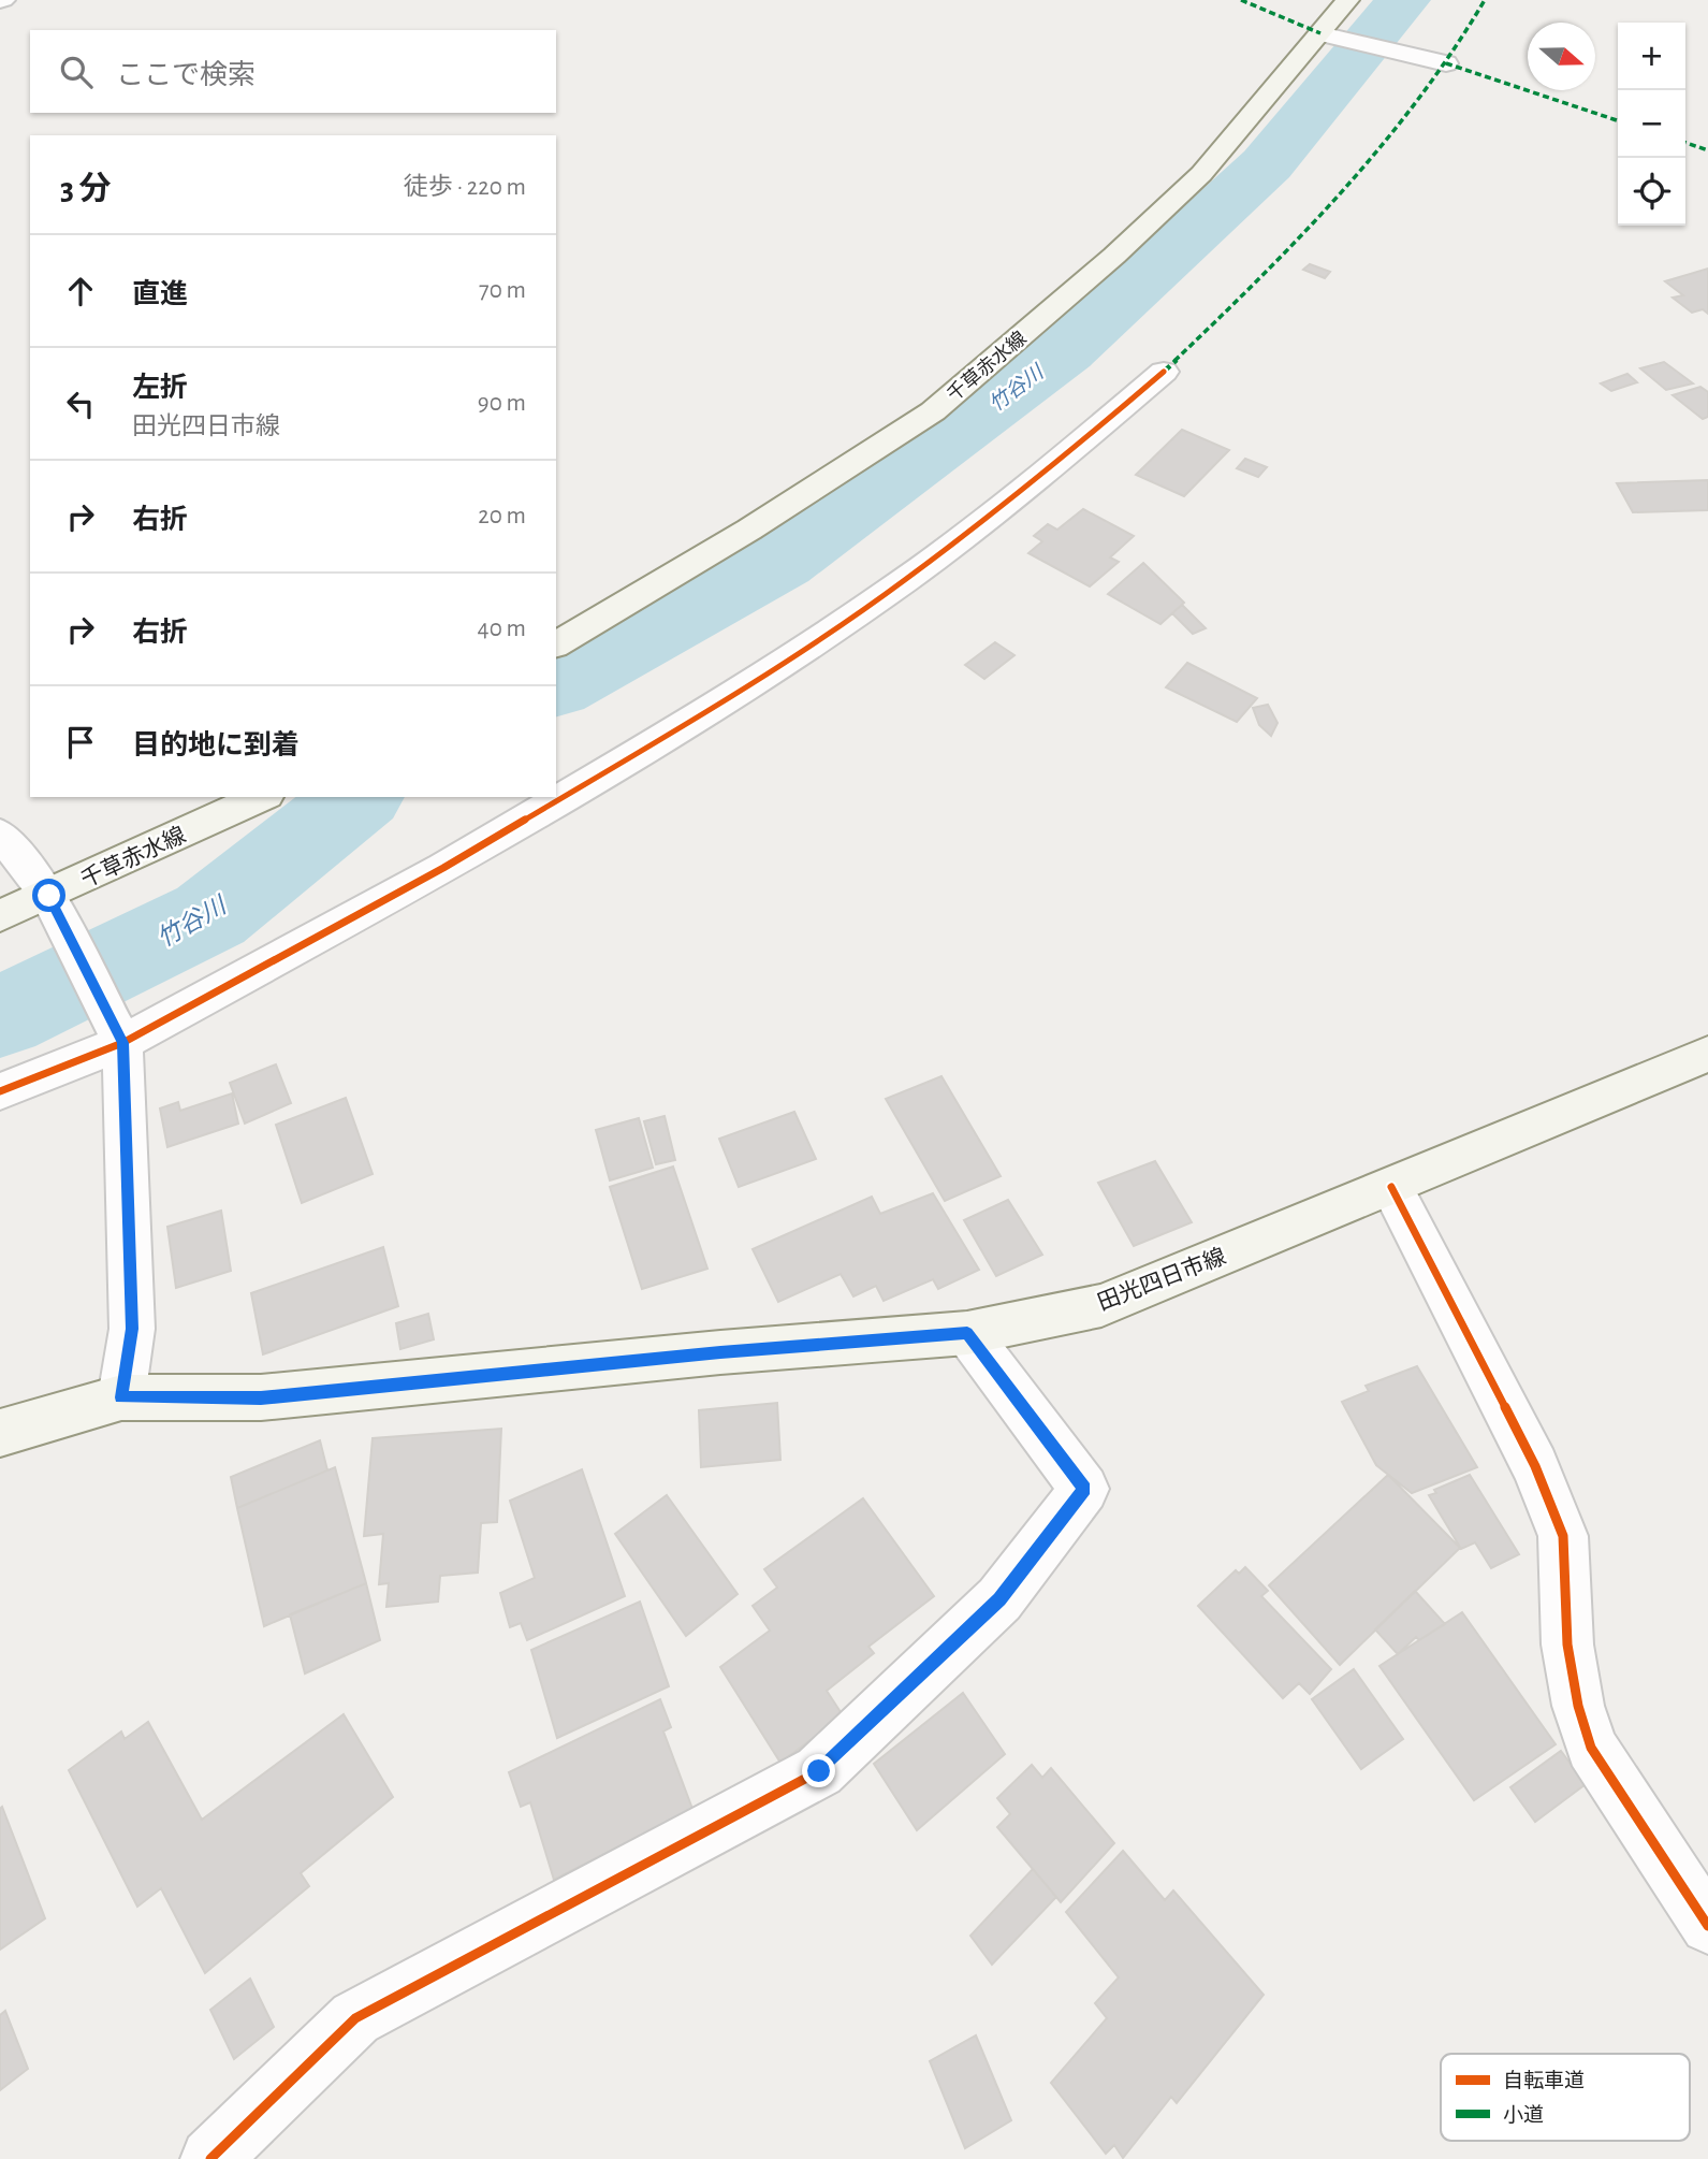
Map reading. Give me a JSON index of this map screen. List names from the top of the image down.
{
  "streets": {
    "main road": ["千草赤水線", "田光四日市線"]
  },
  "water": ["竹谷川"],
  "legend": ["自転車道", "小道"],
  "north": "right",
  "page": {
    "map_buttons": ["+", "−"],
    "search": "ここで検索",
    "heading": ["3 分", "徒歩 · 220 m"],
    "list": [
      ["直進", "70 m"],
      ["左折", "田光四日市線", "90 m"],
      ["右折", "20 m"],
      ["右折", "40 m"],
      "目的地に到着"
    ]
  }
}
